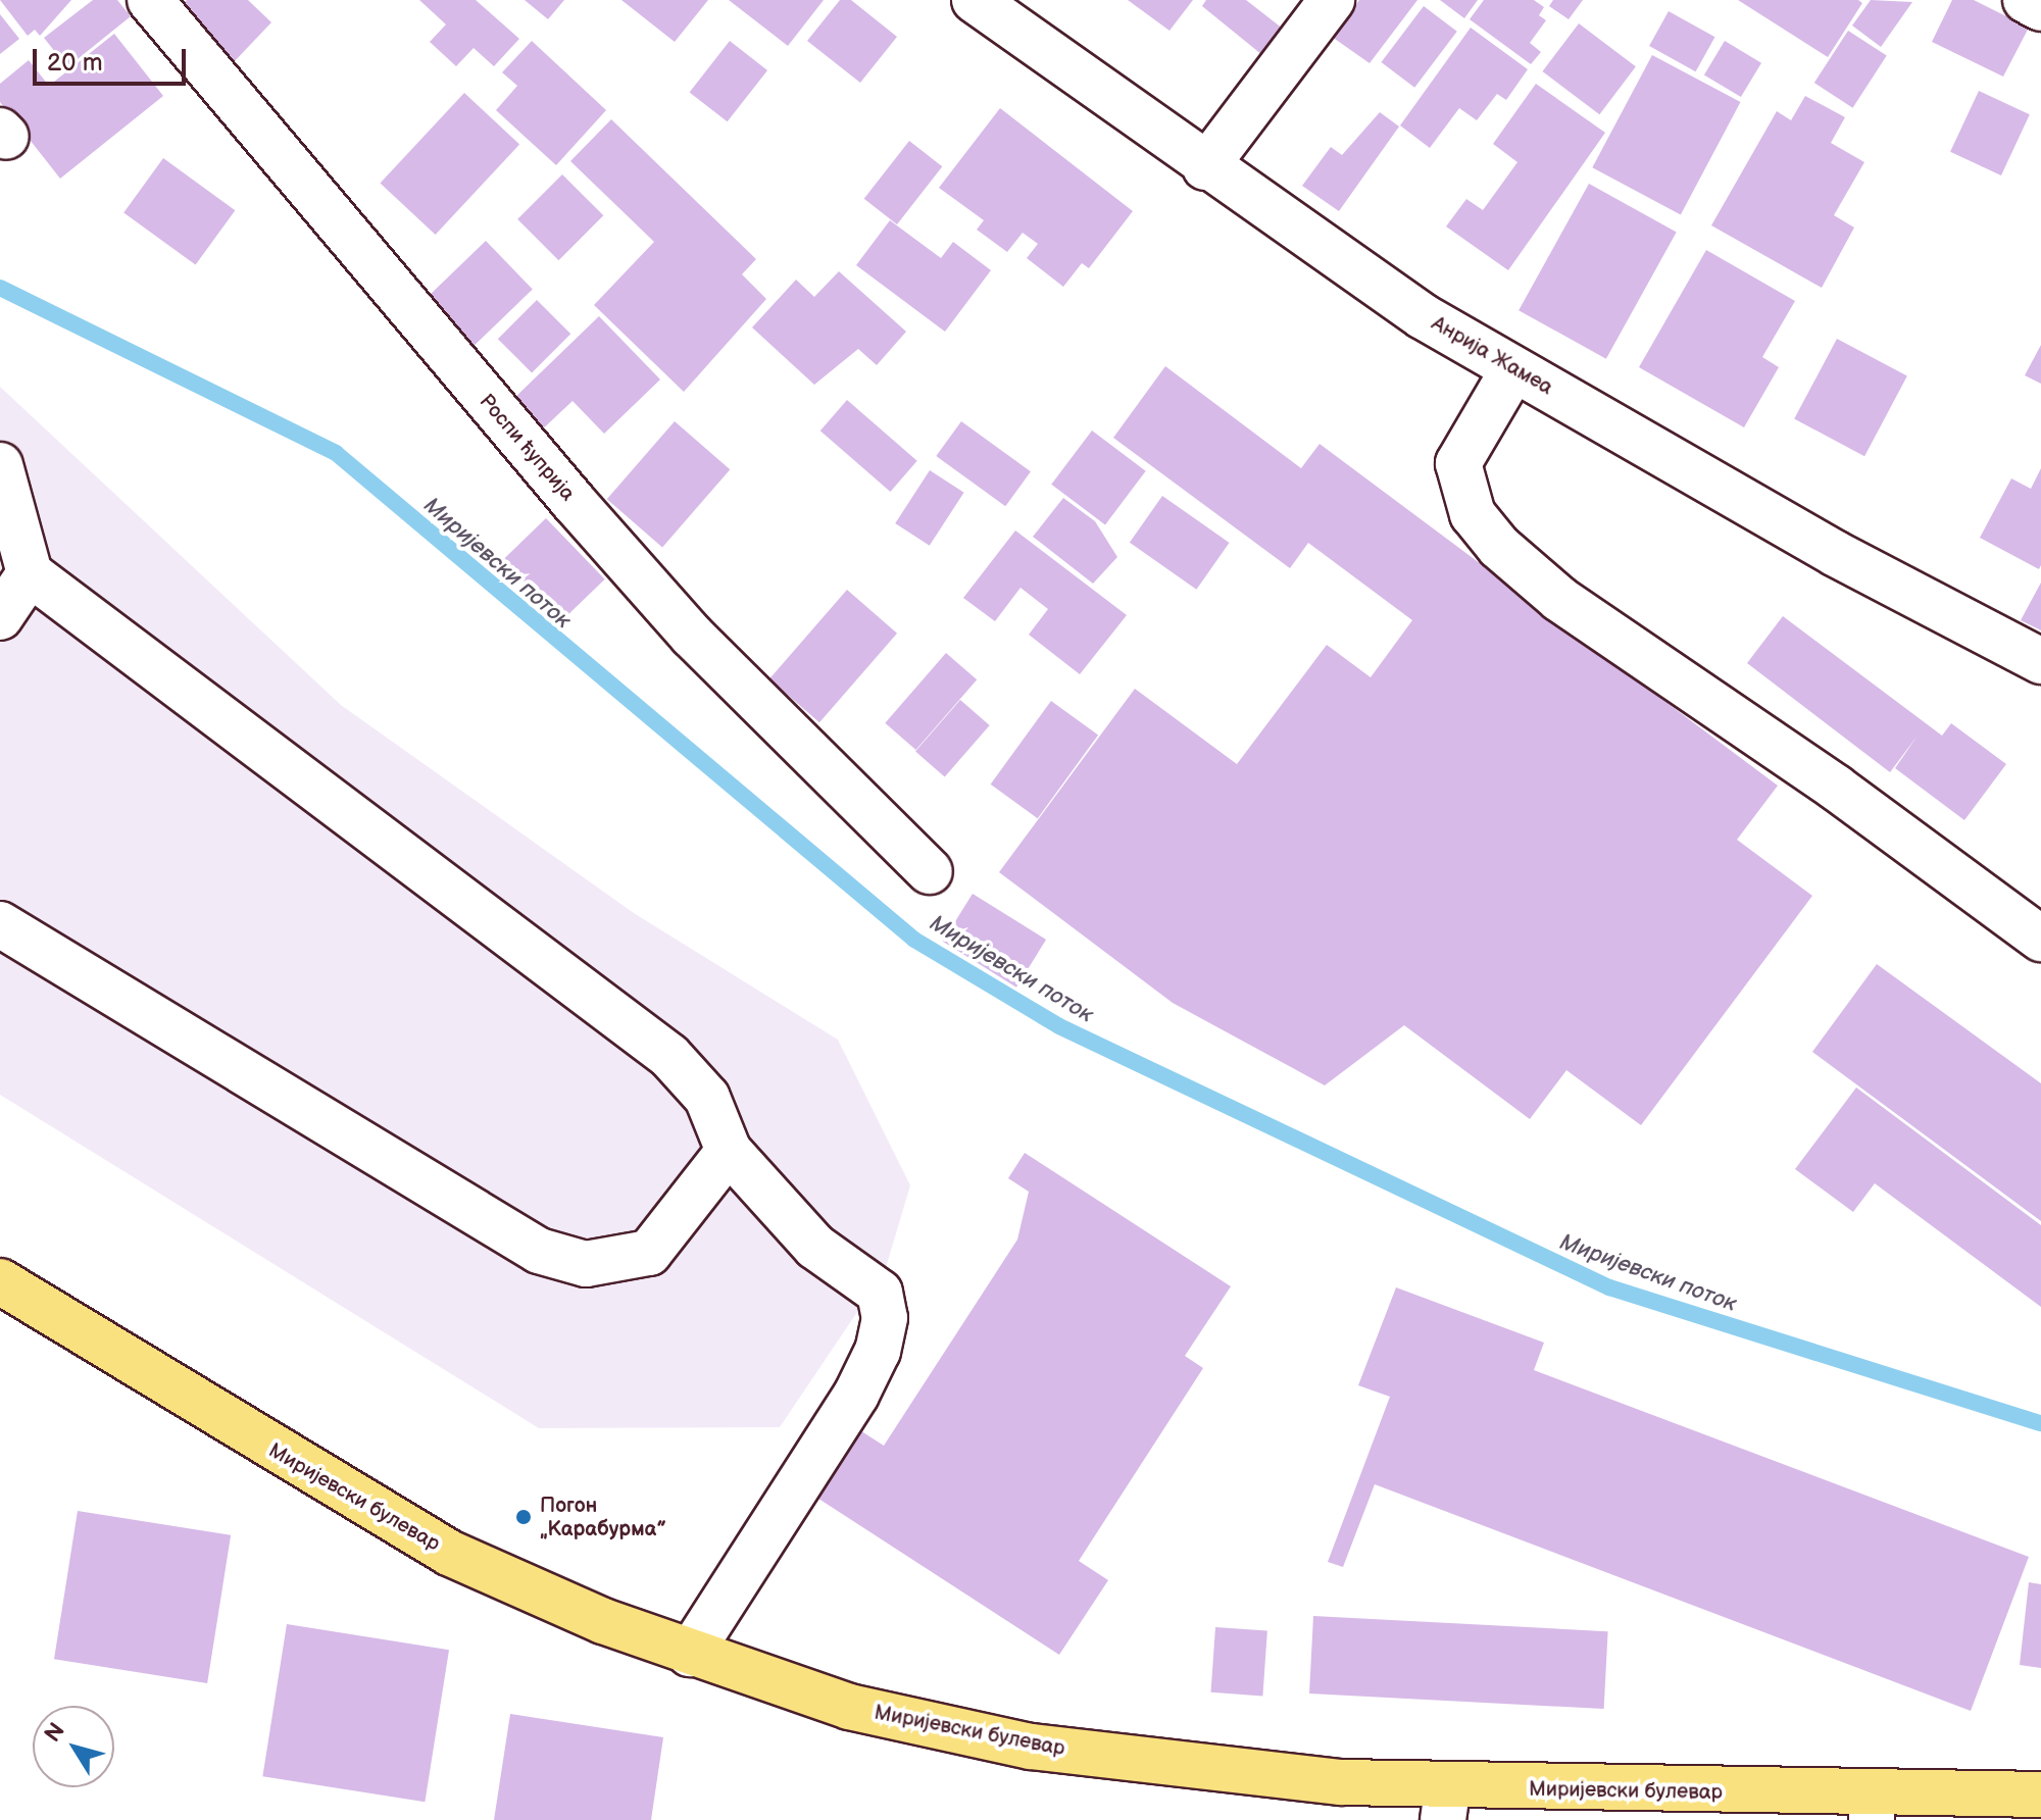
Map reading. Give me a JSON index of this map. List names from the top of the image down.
{
  "streets": {
    "main road": ["Миријевски булевар"],
    "street": ["Анрија Жамеа", "Роспи ћуприја"]
  },
  "water": ["Миријевски поток"],
  "places": ["Погон „Карабурма”"],
  "scale_bar": "20 m",
  "north": "top left"
}
